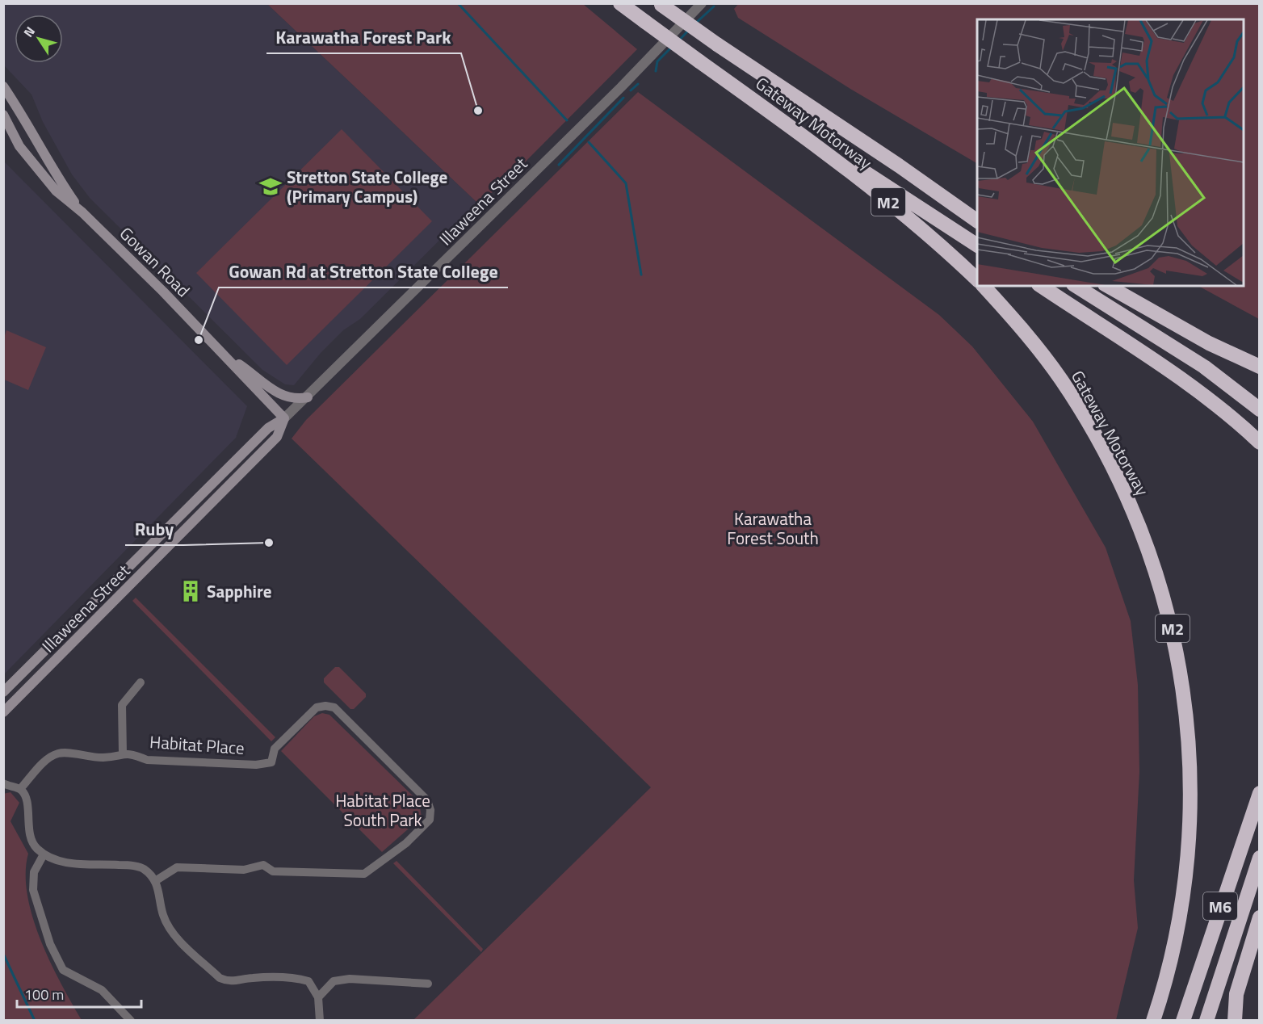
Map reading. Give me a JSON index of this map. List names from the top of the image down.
{
  "streets": {
    "highway": ["Gateway Motorway", "M2", "M6"],
    "main road": ["Illaweena Street", "Gowan Road"],
    "street": ["Habitat Place"]
  },
  "crossings": [
    ["Illaweena Street", "Gowan Road"]
  ],
  "parks": ["Karawatha Forest South", "Habitat Place South Park"],
  "places": {
    "other": ["Karawatha Forest Park", "Gowan Rd at Stretton State College", "Ruby"],
    "school or university": ["Stretton State College (Primary Campus)"],
    "building": ["Sapphire"]
  },
  "scale_bar": "100 m",
  "north": "top left"
}
